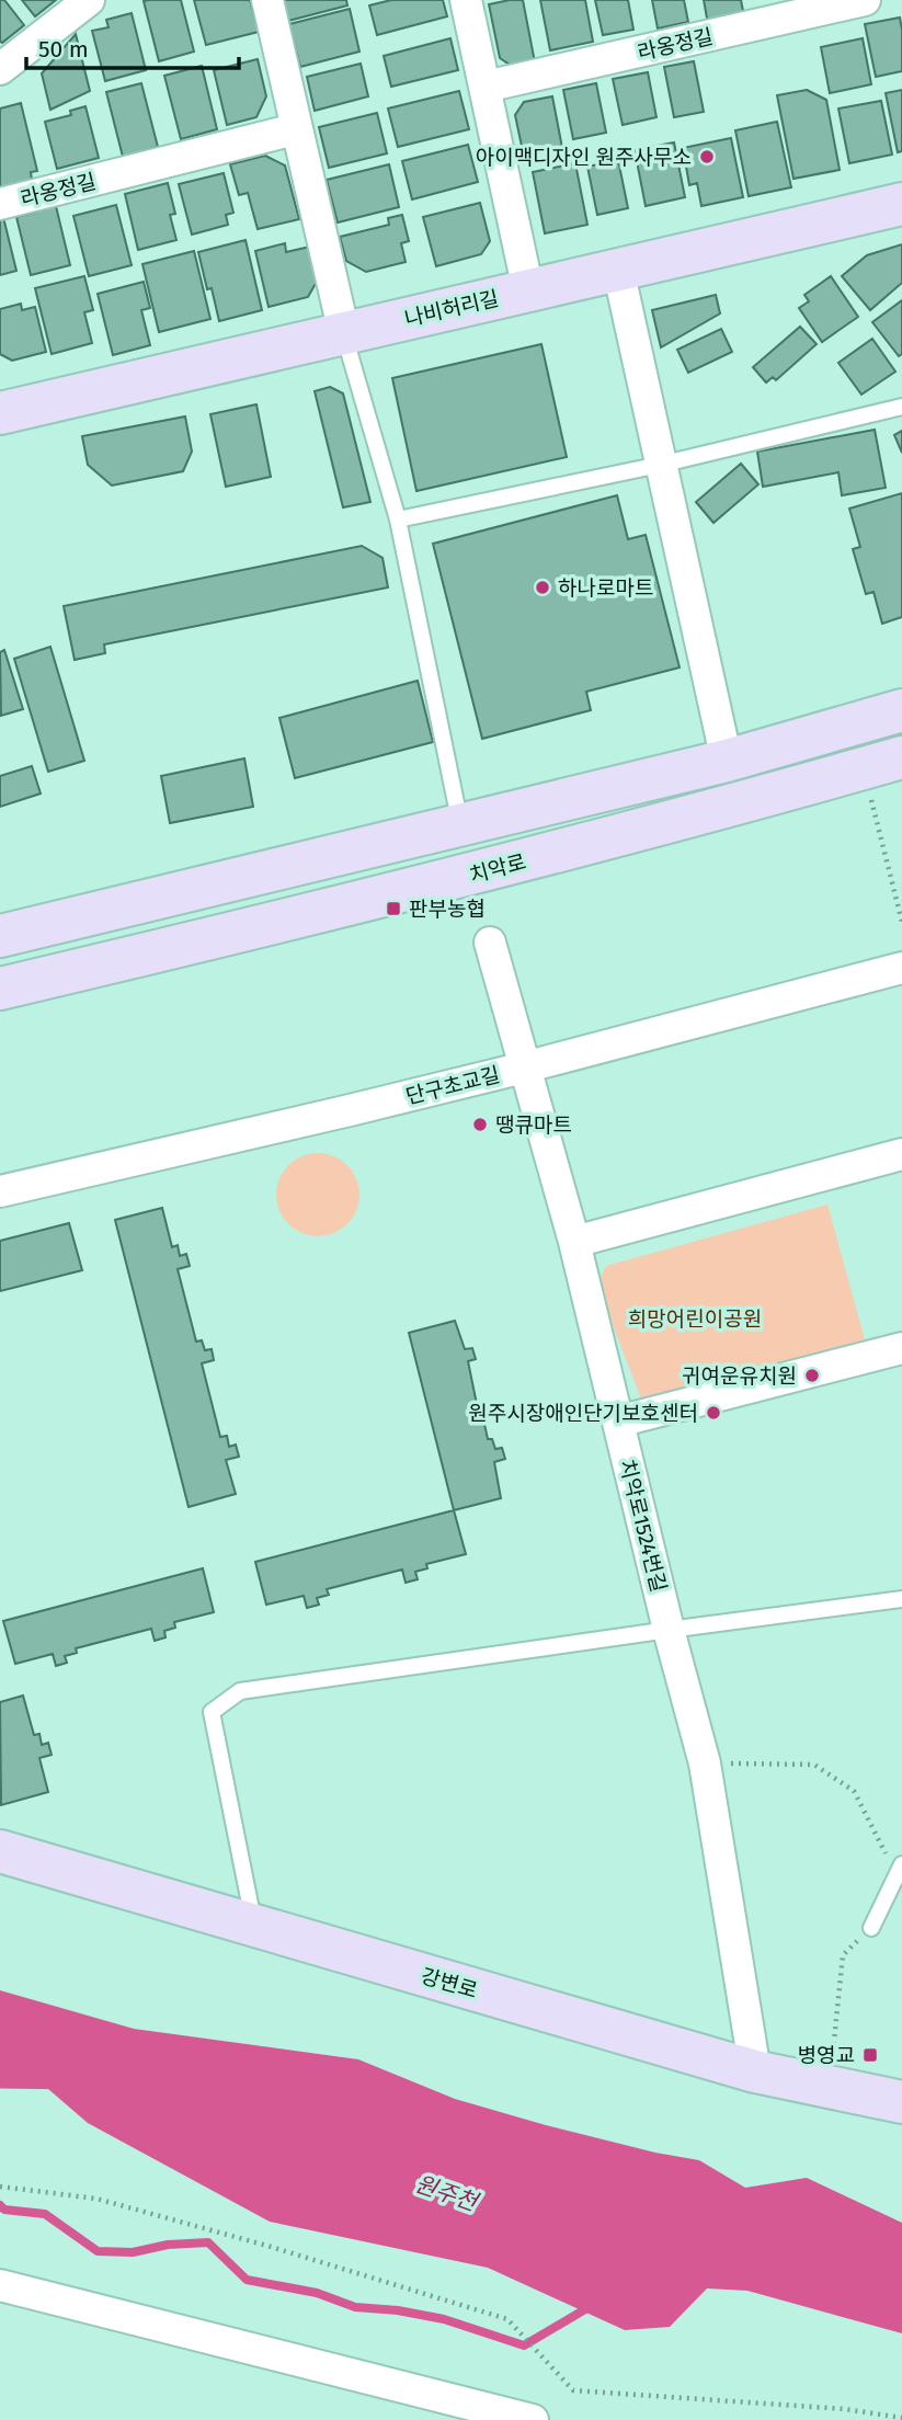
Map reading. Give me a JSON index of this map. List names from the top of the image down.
{
  "streets": {
    "street": [
      "라옹정길",
      "나비허리길",
      "치악로",
      "단구초교길",
      "치악로1524번길",
      "강변로"
    ]
  },
  "crossings": [
    ["단구초교길", "치악로1524번길"],
    ["치악로1524번길", "강변로"]
  ],
  "water": ["원주천"],
  "parks": ["희망어린이공원"],
  "places": {
    "other": [
      "아이맥디자인 원주사무소",
      "하나로마트",
      "땡큐마트",
      "귀여운유치원",
      "원주시장애인단기보호센터"
    ],
    "transit": ["판부농협", "병영교"]
  },
  "scale_bar": "50 m"
}
